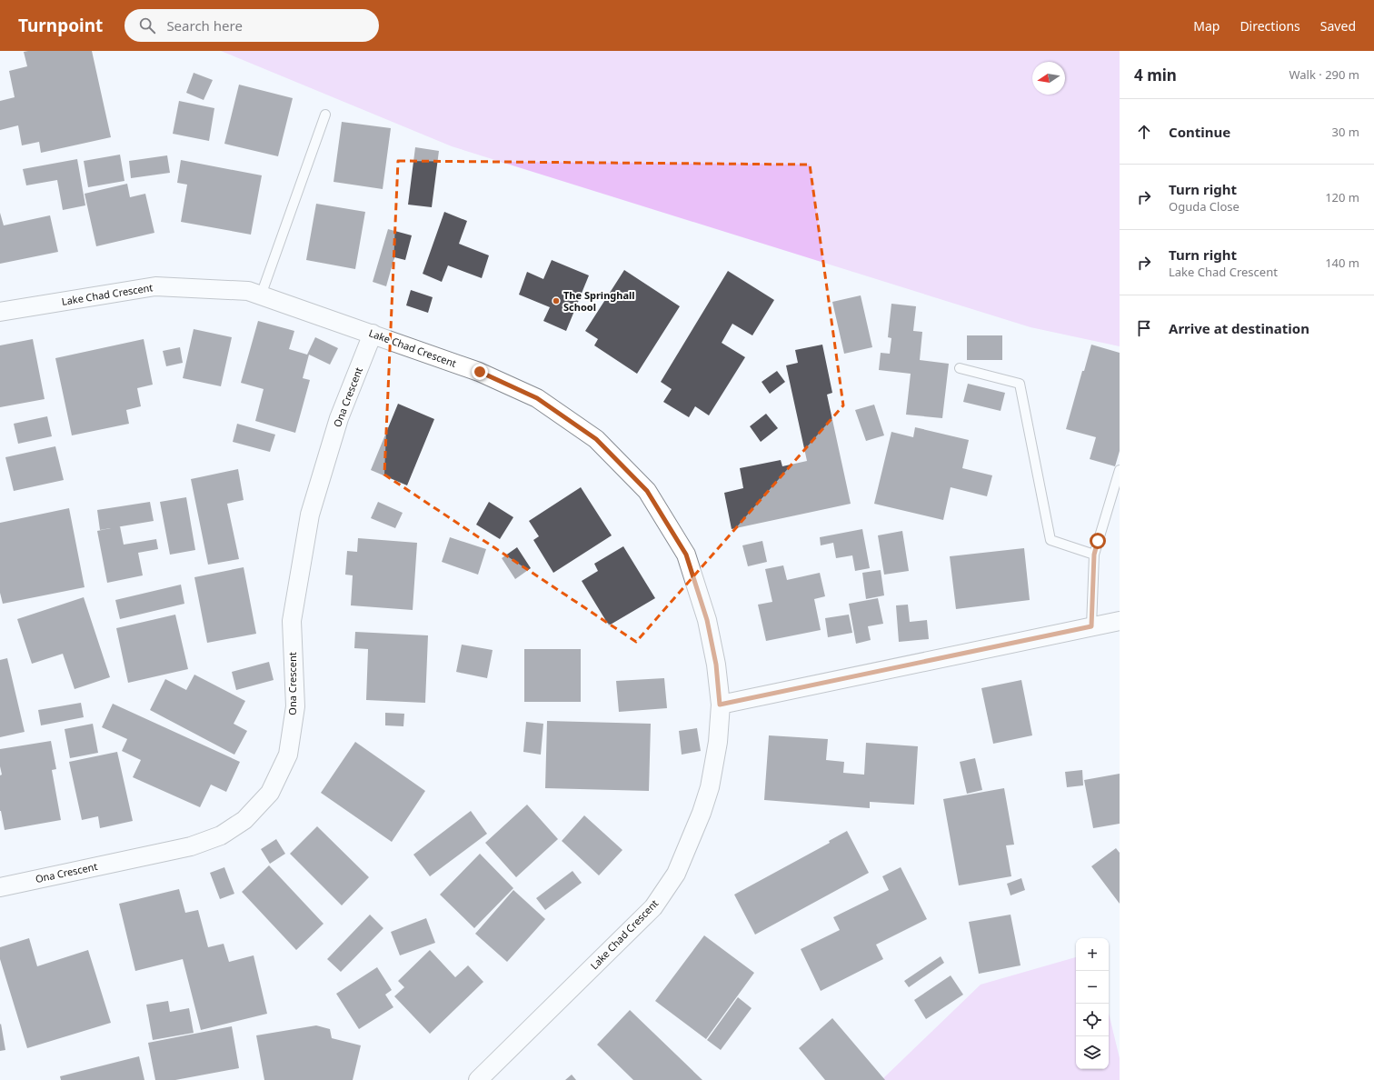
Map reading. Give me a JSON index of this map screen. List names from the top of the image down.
{
  "streets": {
    "street": ["Lake Chad Crescent", "Ona Crescent"]
  },
  "crossings": [
    ["Lake Chad Crescent", "Ona Crescent"]
  ],
  "places": ["The Springhall School"],
  "north": "left",
  "page": {
    "header": "Turnpoint",
    "search": "Search here",
    "nav": ["Map", "Directions", "Saved"],
    "heading": ["4 min", "Walk · 290 m"],
    "list": [
      ["Continue", "30 m"],
      ["Turn right", "Oguda Close", "120 m"],
      ["Turn right", "Lake Chad Crescent", "140 m"],
      "Arrive at destination"
    ],
    "map_buttons": ["+", "−"]
  }
}
